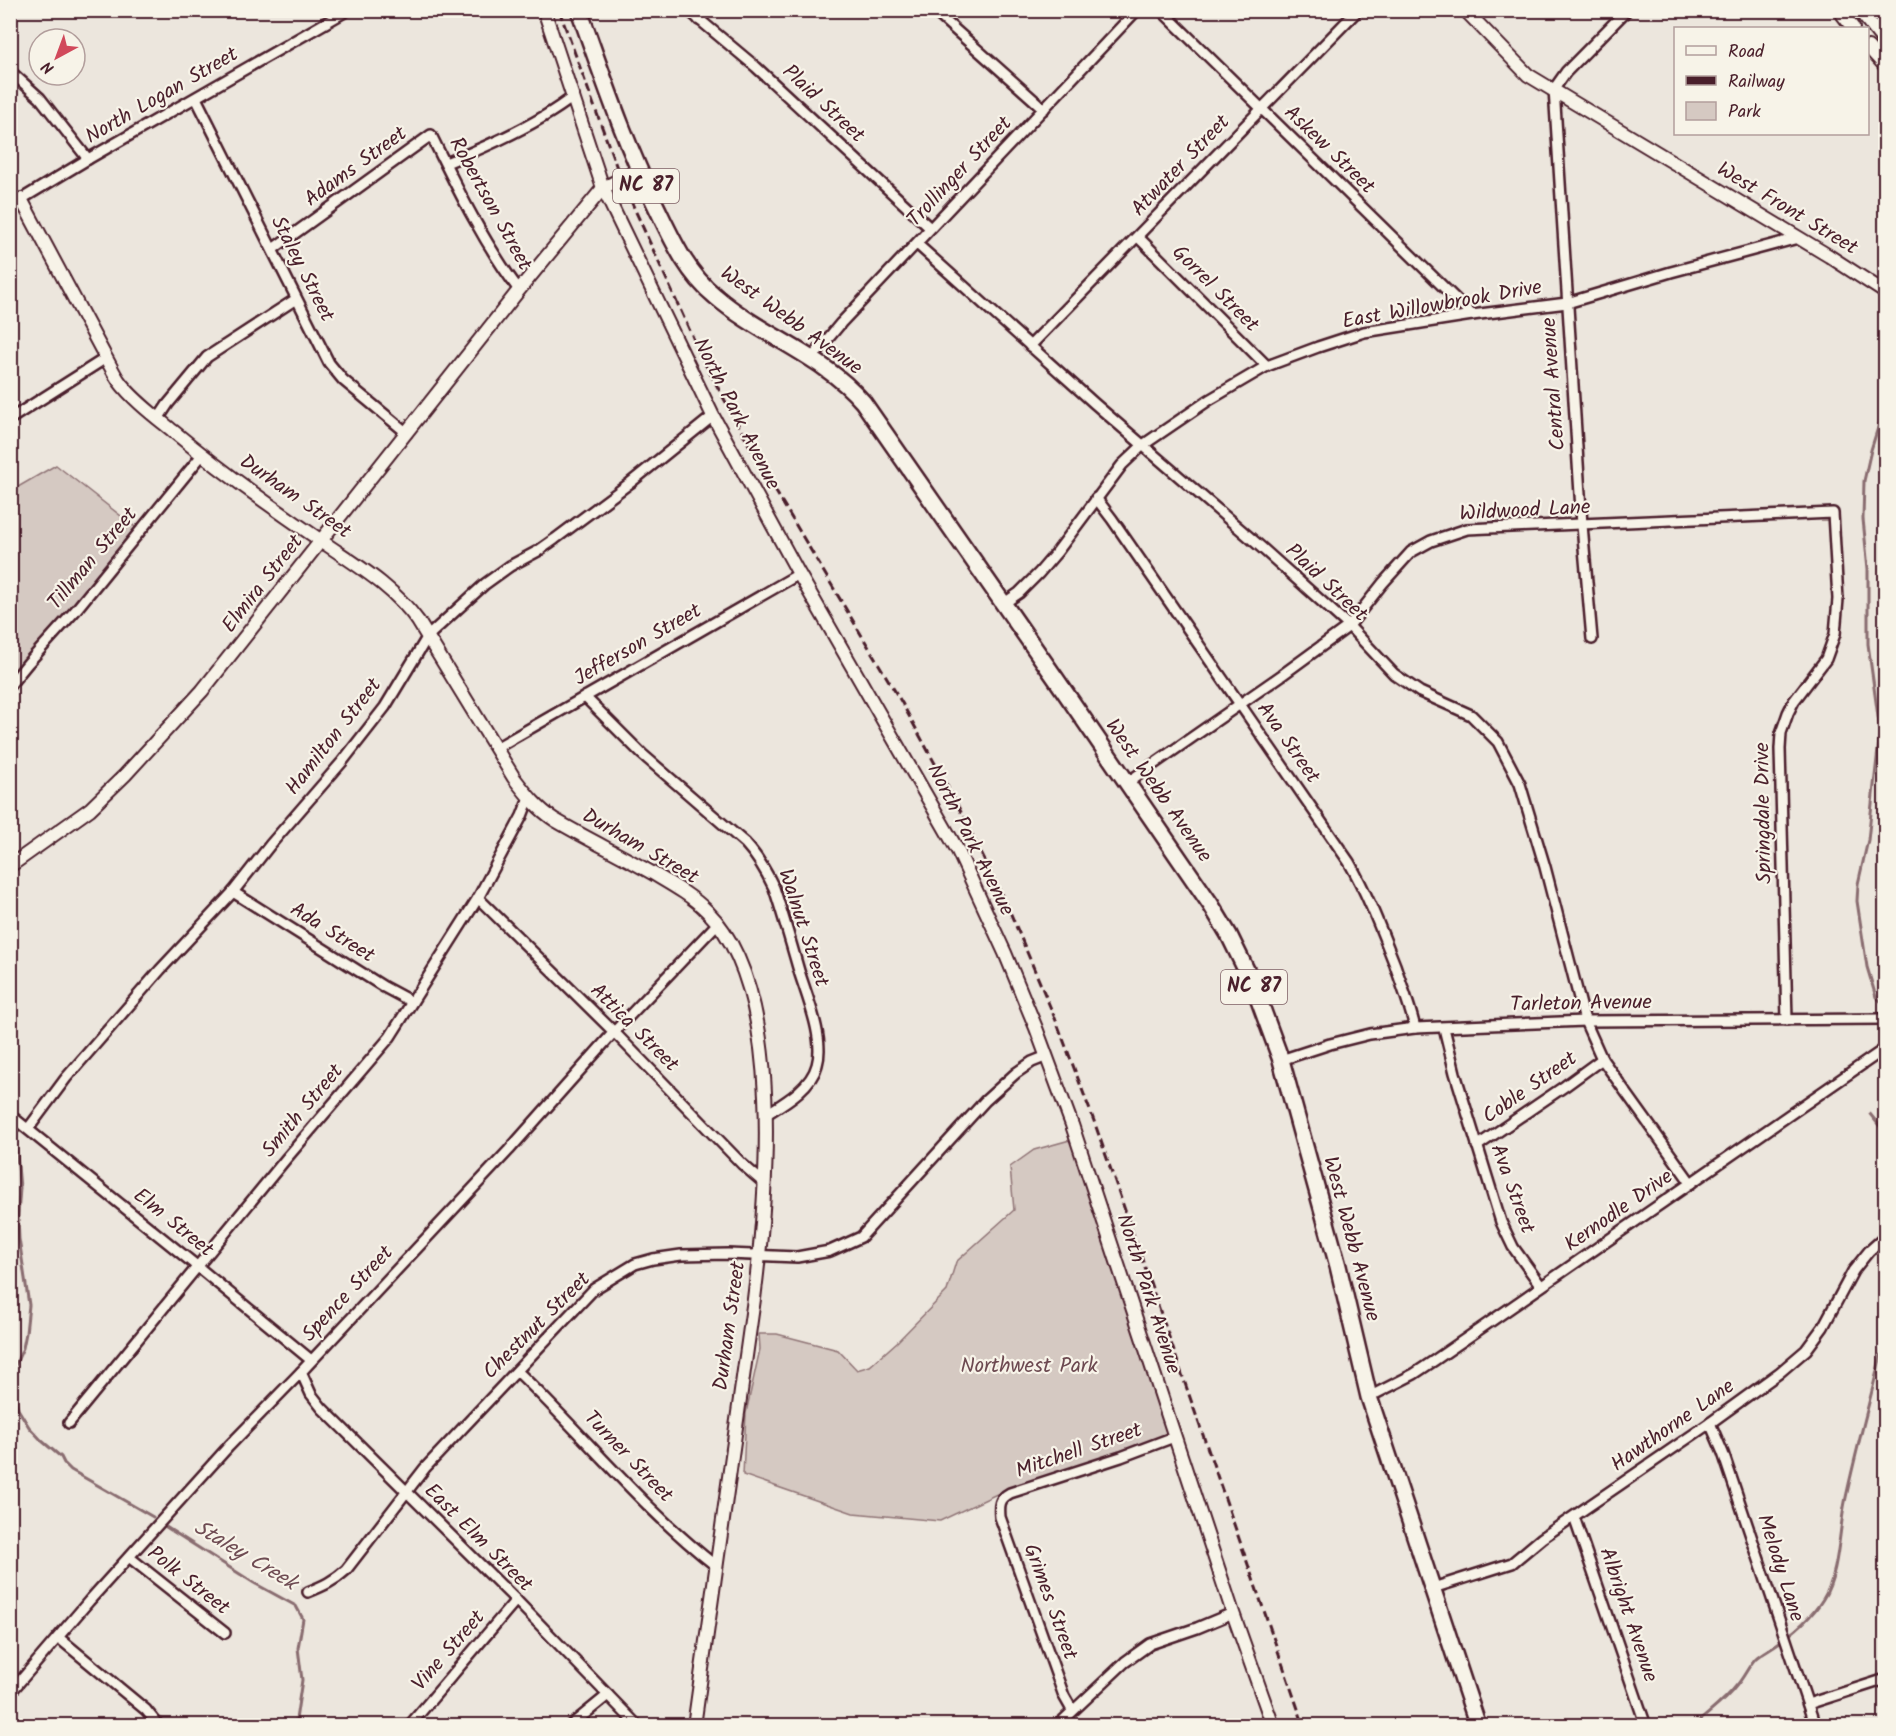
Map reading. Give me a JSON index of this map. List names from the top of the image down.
{
  "streets": {
    "highway": ["NC 87", "West Webb Avenue"],
    "street": [
      "North Logan Street",
      "Plaid Street",
      "Askew Street",
      "Atwater Street",
      "Adams Street",
      "Trollinger Street",
      "Robertson Street",
      "West Front Street",
      "Staley Street",
      "Gorrel Street",
      "East Willowbrook Drive",
      "Central Avenue",
      "North Park Avenue",
      "Durham Street",
      "Wildwood Lane",
      "Tillman Street",
      "Elmira Street",
      "Jefferson Street",
      "Hamilton Street",
      "Ava Street",
      "Springdale Drive",
      "Walnut Street",
      "Ada Street",
      "Tarleton Avenue",
      "Attica Street",
      "Coble Street",
      "Smith Street",
      "Kernodle Drive",
      "Elm Street",
      "Spence Street",
      "Chestnut Street",
      "Hawthorne Lane",
      "Mitchell Street",
      "Turner Street",
      "East Elm Street",
      "Melody Lane",
      "Polk Street",
      "Grimes Street",
      "Albright Avenue",
      "Vine Street"
    ]
  },
  "crossings": [
    ["North Logan Street", "Staley Street"],
    ["North Logan Street", "Durham Street"],
    ["Plaid Street", "Atwater Street"],
    ["Plaid Street", "Trollinger Street"],
    ["Plaid Street", "East Willowbrook Drive"],
    ["Plaid Street", "Wildwood Lane"],
    ["Plaid Street", "Tarleton Avenue"],
    ["Plaid Street", "Coble Street"],
    ["Plaid Street", "Kernodle Drive"],
    ["Askew Street", "Atwater Street"],
    ["Askew Street", "East Willowbrook Drive"],
    ["Atwater Street", "Gorrel Street"],
    ["Adams Street", "Robertson Street"],
    ["Adams Street", "Staley Street"],
    ["Trollinger Street", "West Webb Avenue"],
    ["Robertson Street", "Elmira Street"],
    ["West Front Street", "East Willowbrook Drive"],
    ["West Front Street", "Central Avenue"],
    ["Staley Street", "Elmira Street"],
    ["Gorrel Street", "East Willowbrook Drive"],
    ["East Willowbrook Drive", "West Webb Avenue"],
    ["East Willowbrook Drive", "Central Avenue"],
    ["East Willowbrook Drive", "Ava Street"],
    ["West Webb Avenue", "Wildwood Lane"],
    ["West Webb Avenue", "Elmira Street"],
    ["West Webb Avenue", "Tarleton Avenue"],
    ["West Webb Avenue", "Kernodle Drive"],
    ["West Webb Avenue", "Hawthorne Lane"],
    ["Central Avenue", "Wildwood Lane"],
    ["North Park Avenue", "Elmira Street"],
    ["North Park Avenue", "Jefferson Street"],
    ["North Park Avenue", "Hamilton Street"],
    ["North Park Avenue", "Chestnut Street"],
    ["North Park Avenue", "Mitchell Street"],
    ["Durham Street", "Tillman Street"],
    ["Durham Street", "Elmira Street"],
    ["Durham Street", "Jefferson Street"],
    ["Durham Street", "Hamilton Street"],
    ["Durham Street", "Walnut Street"],
    ["Durham Street", "Attica Street"],
    ["Durham Street", "Smith Street"],
    ["Durham Street", "Spence Street"],
    ["Durham Street", "Chestnut Street"],
    ["Durham Street", "Turner Street"],
    ["Wildwood Lane", "Ava Street"],
    ["Wildwood Lane", "Springdale Drive"],
    ["Jefferson Street", "Walnut Street"],
    ["Hamilton Street", "Ada Street"],
    ["Hamilton Street", "Elm Street"],
    ["Ava Street", "Tarleton Avenue"],
    ["Ava Street", "Coble Street"],
    ["Ava Street", "Kernodle Drive"],
    ["Springdale Drive", "Tarleton Avenue"],
    ["Ada Street", "Smith Street"],
    ["Attica Street", "Smith Street"],
    ["Attica Street", "Spence Street"],
    ["Smith Street", "Elm Street"],
    ["Elm Street", "Spence Street"],
    ["Spence Street", "East Elm Street"],
    ["Spence Street", "Polk Street"],
    ["Chestnut Street", "Turner Street"],
    ["Chestnut Street", "East Elm Street"],
    ["Hawthorne Lane", "Melody Lane"],
    ["Hawthorne Lane", "Albright Avenue"],
    ["Mitchell Street", "Grimes Street"],
    ["East Elm Street", "Vine Street"]
  ],
  "water": ["Staley Creek"],
  "parks": ["Northwest Park"],
  "legend": ["Road", "Railway", "Park"],
  "north": "bottom left"
}
